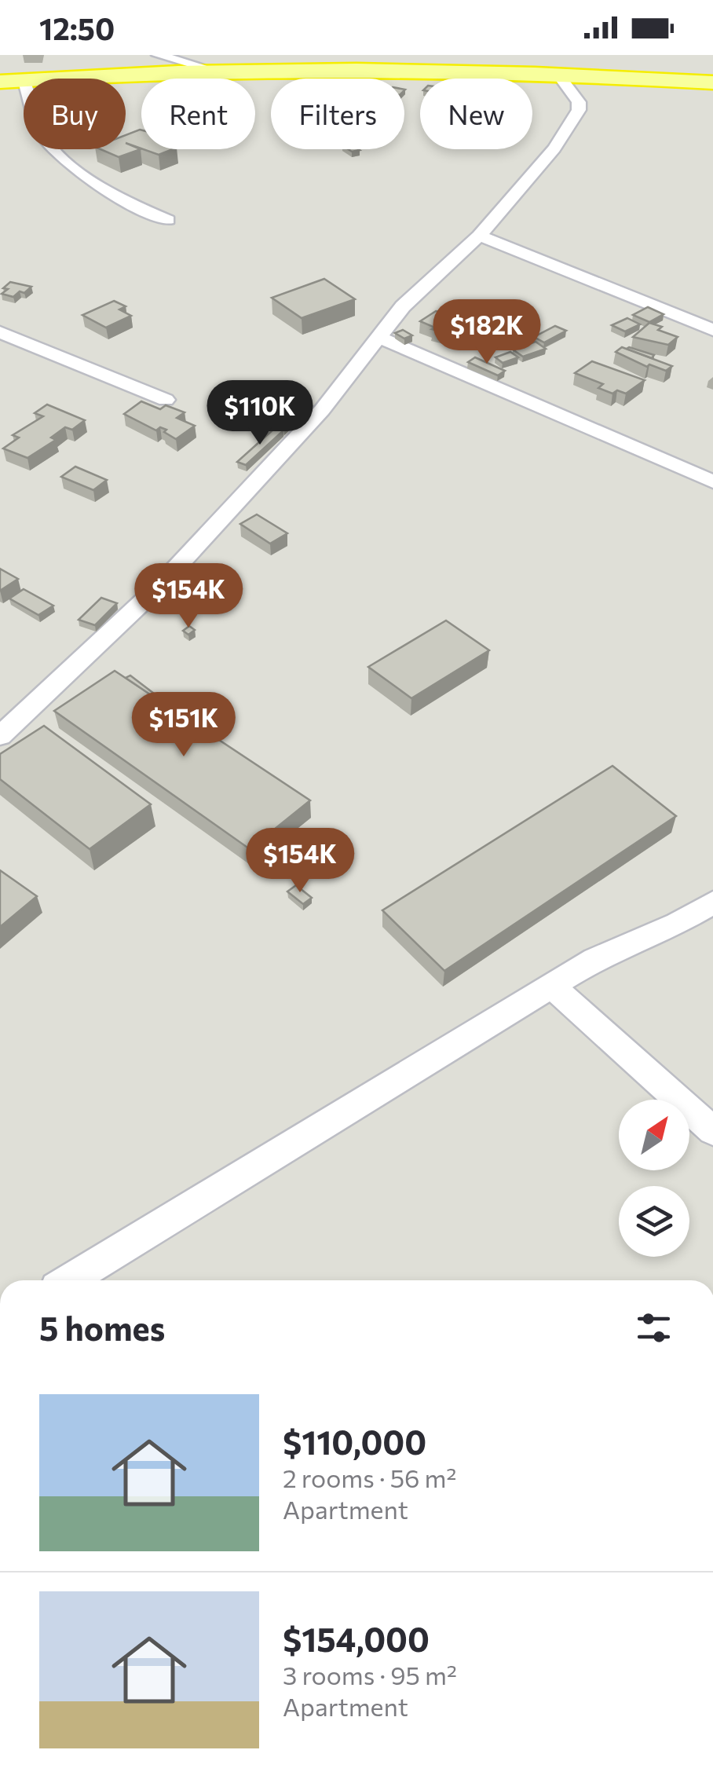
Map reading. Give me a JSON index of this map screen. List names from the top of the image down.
{
  "north": "top right",
  "page": {
    "status": "12:50",
    "chip": [
      "Buy",
      "Rent",
      "Filters",
      "New"
    ],
    "price": [
      "$182K",
      "$110K",
      "$154K",
      "$151K",
      "$154K"
    ],
    "heading": "5 homes",
    "list": [
      {
        "name": "$110,000",
        "note": "2 rooms · 56 m² · Apartment"
      },
      {
        "name": "$154,000",
        "note": "3 rooms · 95 m² · Apartment"
      }
    ]
  }
}
